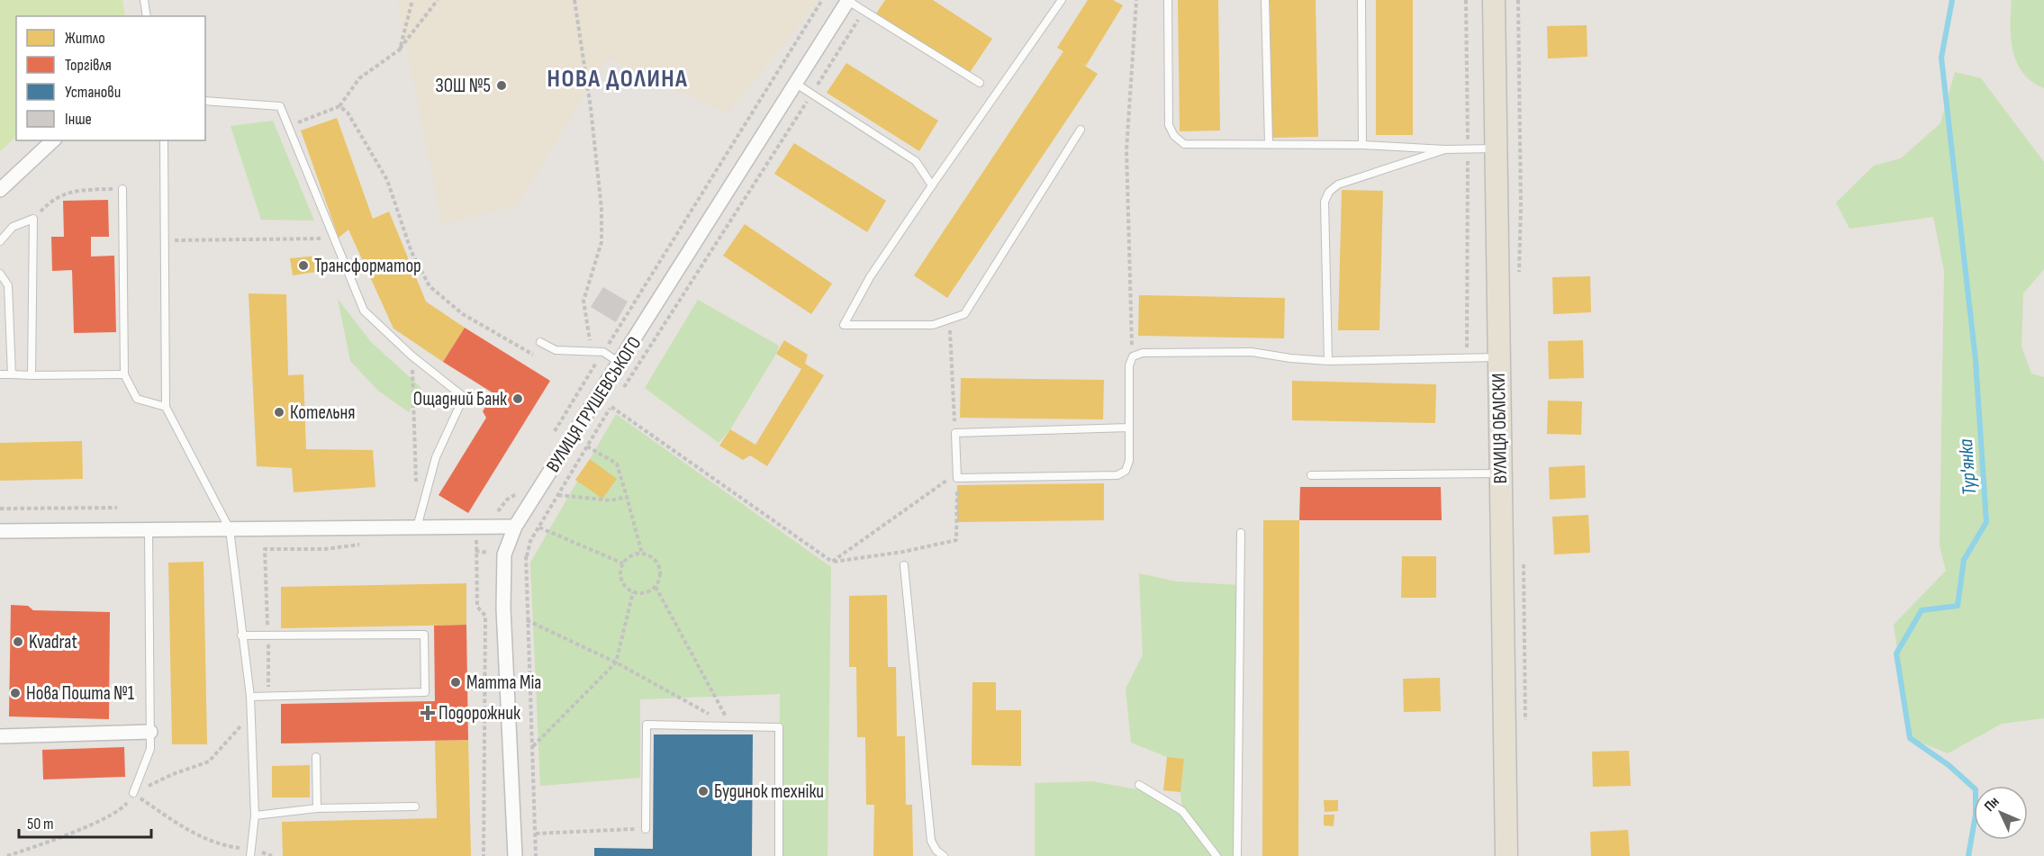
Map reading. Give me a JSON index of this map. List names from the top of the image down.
{
  "streets": {
    "main road": ["ВУЛИЦЯ ОБЛІСКИ"],
    "street": ["ВУЛИЦЯ ГРУШЕВСЬКОГО"]
  },
  "districts": ["НОВА ДОЛИНА"],
  "water": ["Тур'янка"],
  "places": {
    "other": [
      "ЗОШ №5",
      "Трансформатор",
      "Ощадний Банк",
      "Котельня",
      "Kvadrat",
      "Mamma Mia",
      "Нова Пошта №1",
      "Будинок техніки"
    ],
    "health": ["Подорожник"]
  },
  "legend": [
    "Житло",
    "Торгівля",
    "Установи",
    "Інше"
  ],
  "scale_bar": "50 m",
  "north": "top left"
}
